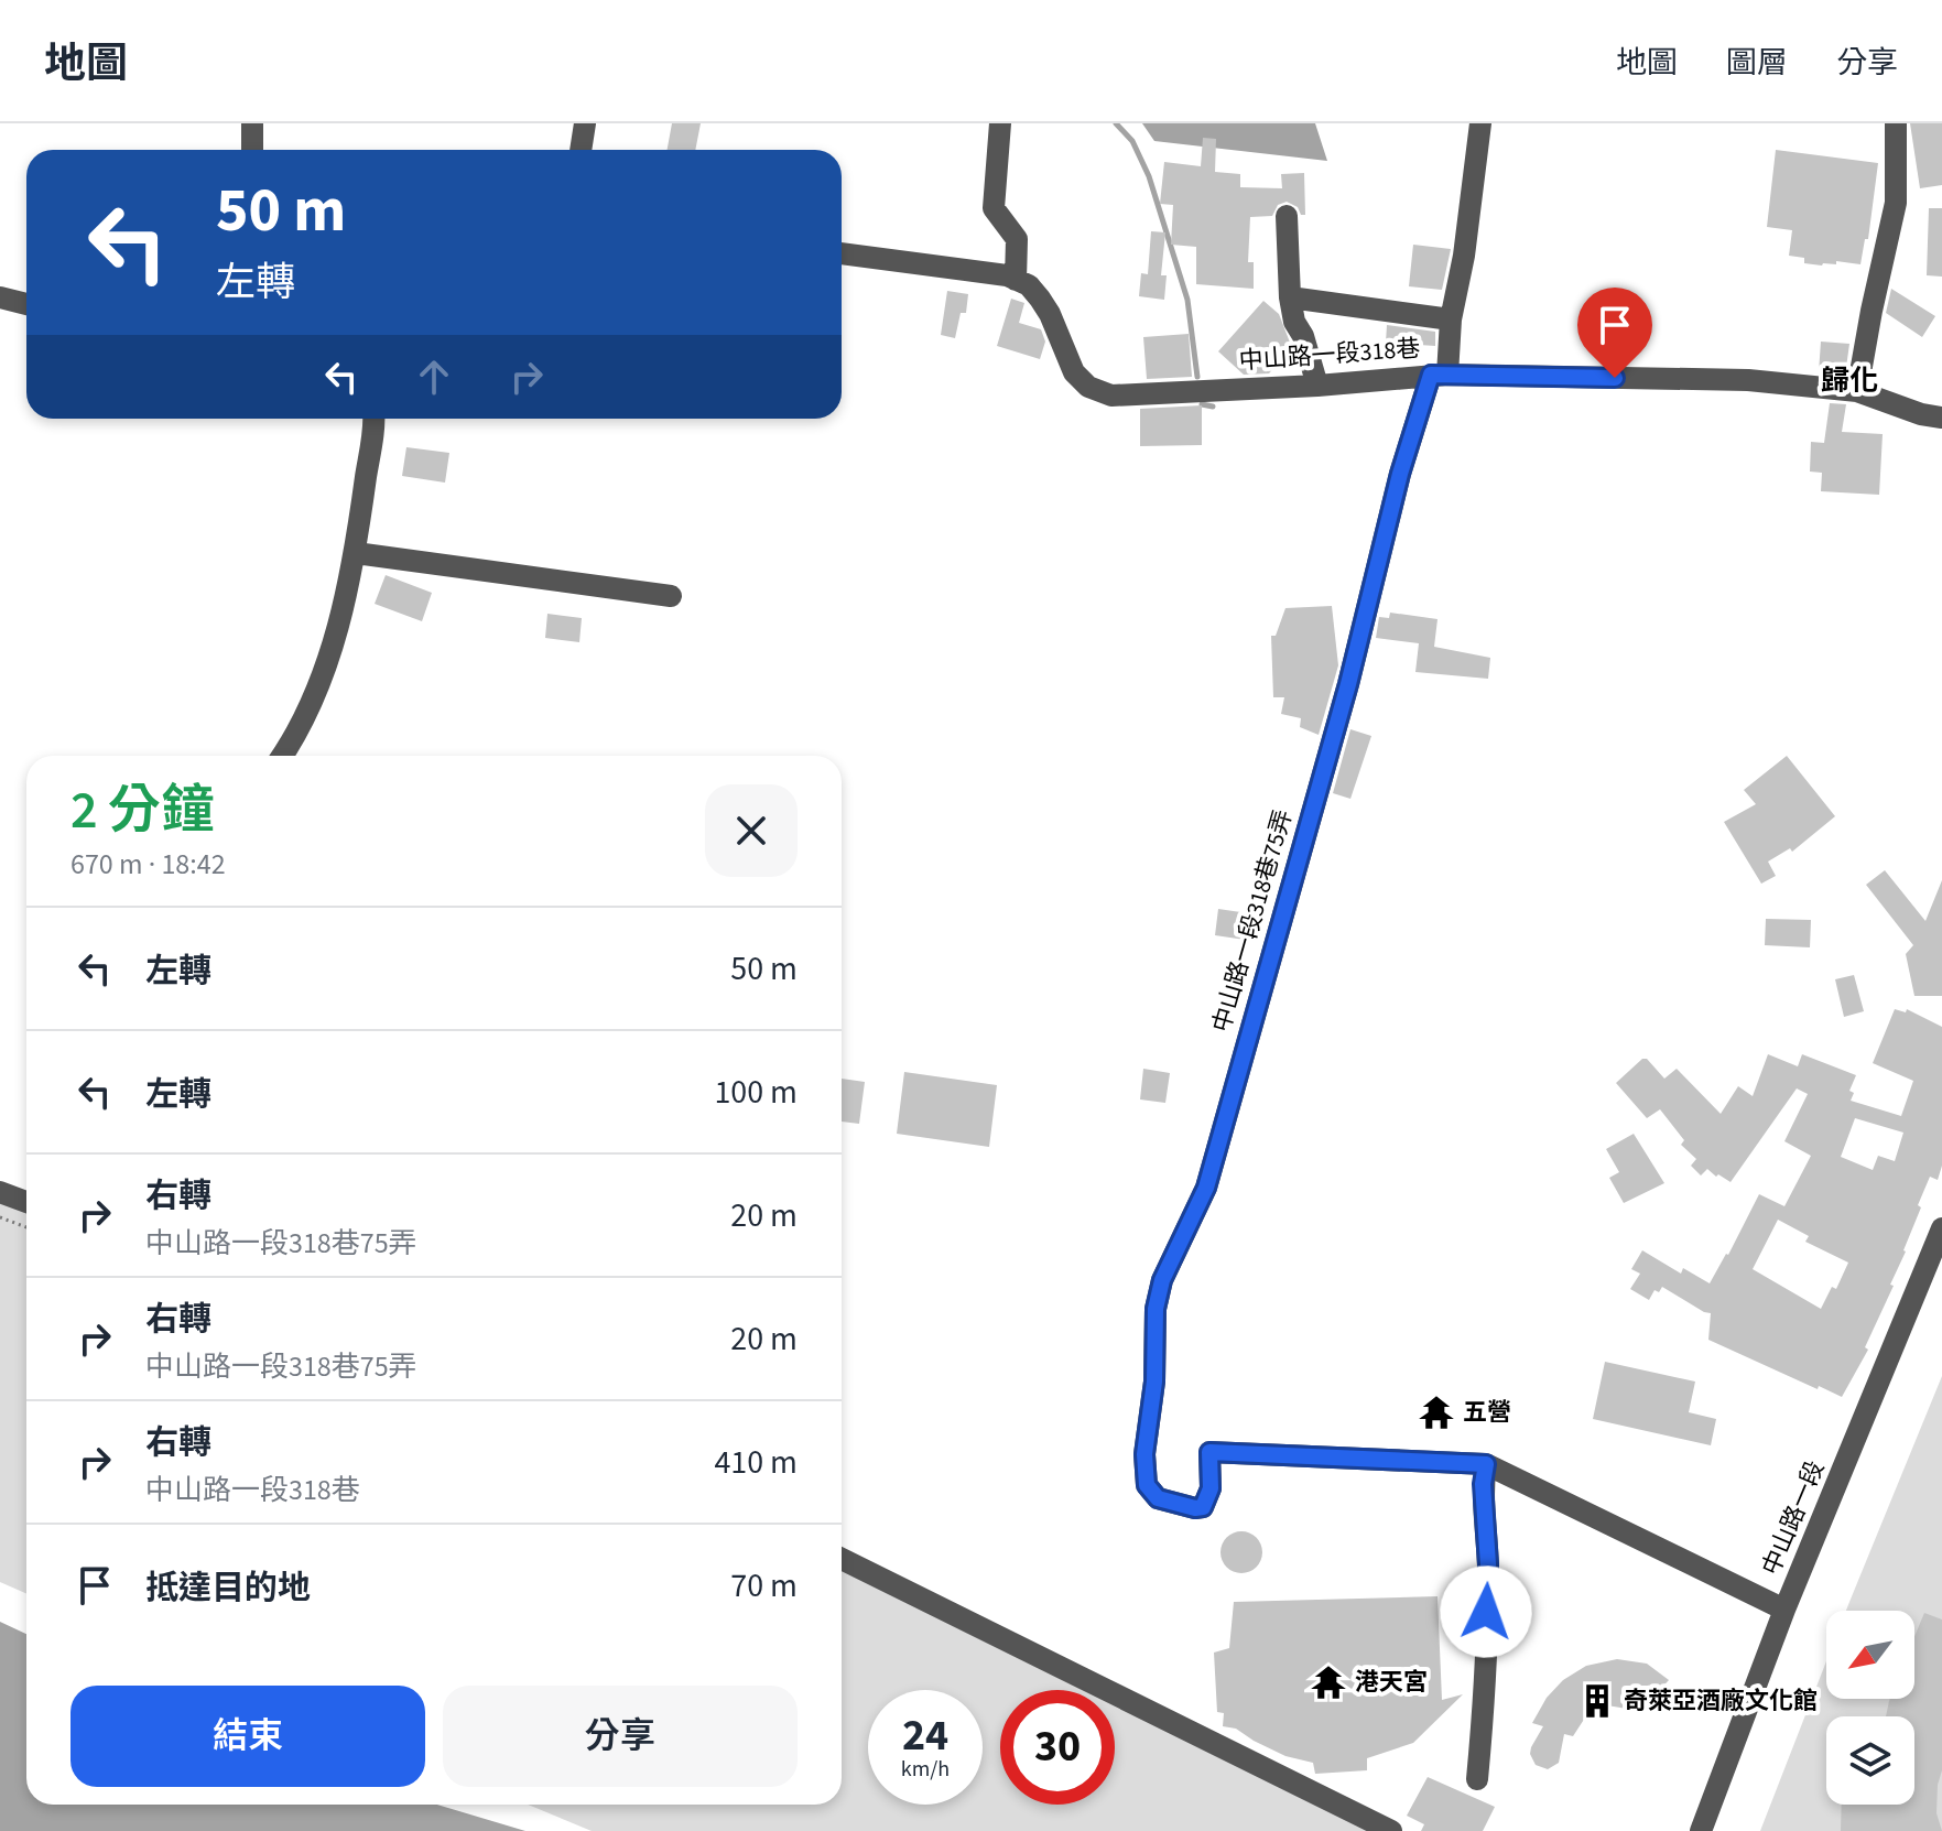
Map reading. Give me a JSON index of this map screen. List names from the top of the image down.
{
  "streets": {
    "street": ["中山路一段318巷", "中山路一段318巷75弄", "中山路一段"]
  },
  "crossings": [
    ["中山路一段318巷", "中山路一段318巷75弄"]
  ],
  "districts": ["歸化"],
  "places": {
    "temple": ["五營", "港天宮"],
    "building": ["奇萊亞酒廠文化館"]
  },
  "north": "bottom left",
  "page": {
    "header": "地圖",
    "nav": ["地圖", "圖層", "分享"],
    "turn": ["50 m", "左轉"],
    "heading": ["2 分鐘", "670 m · 18:42"],
    "list": [
      {
        "name": "左轉",
        "value": "50 m"
      },
      {
        "name": "左轉",
        "value": "100 m"
      },
      {
        "name": "右轉",
        "note": "中山路一段318巷75弄",
        "value": "20 m"
      },
      {
        "name": "右轉",
        "note": "中山路一段318巷75弄",
        "value": "20 m"
      },
      {
        "name": "右轉",
        "note": "中山路一段318巷",
        "value": "410 m"
      },
      {
        "name": "抵達目的地",
        "value": "70 m"
      }
    ],
    "buttons": ["結束", "分享"],
    "speed": "24 km/h",
    "limit": "30"
  }
}
